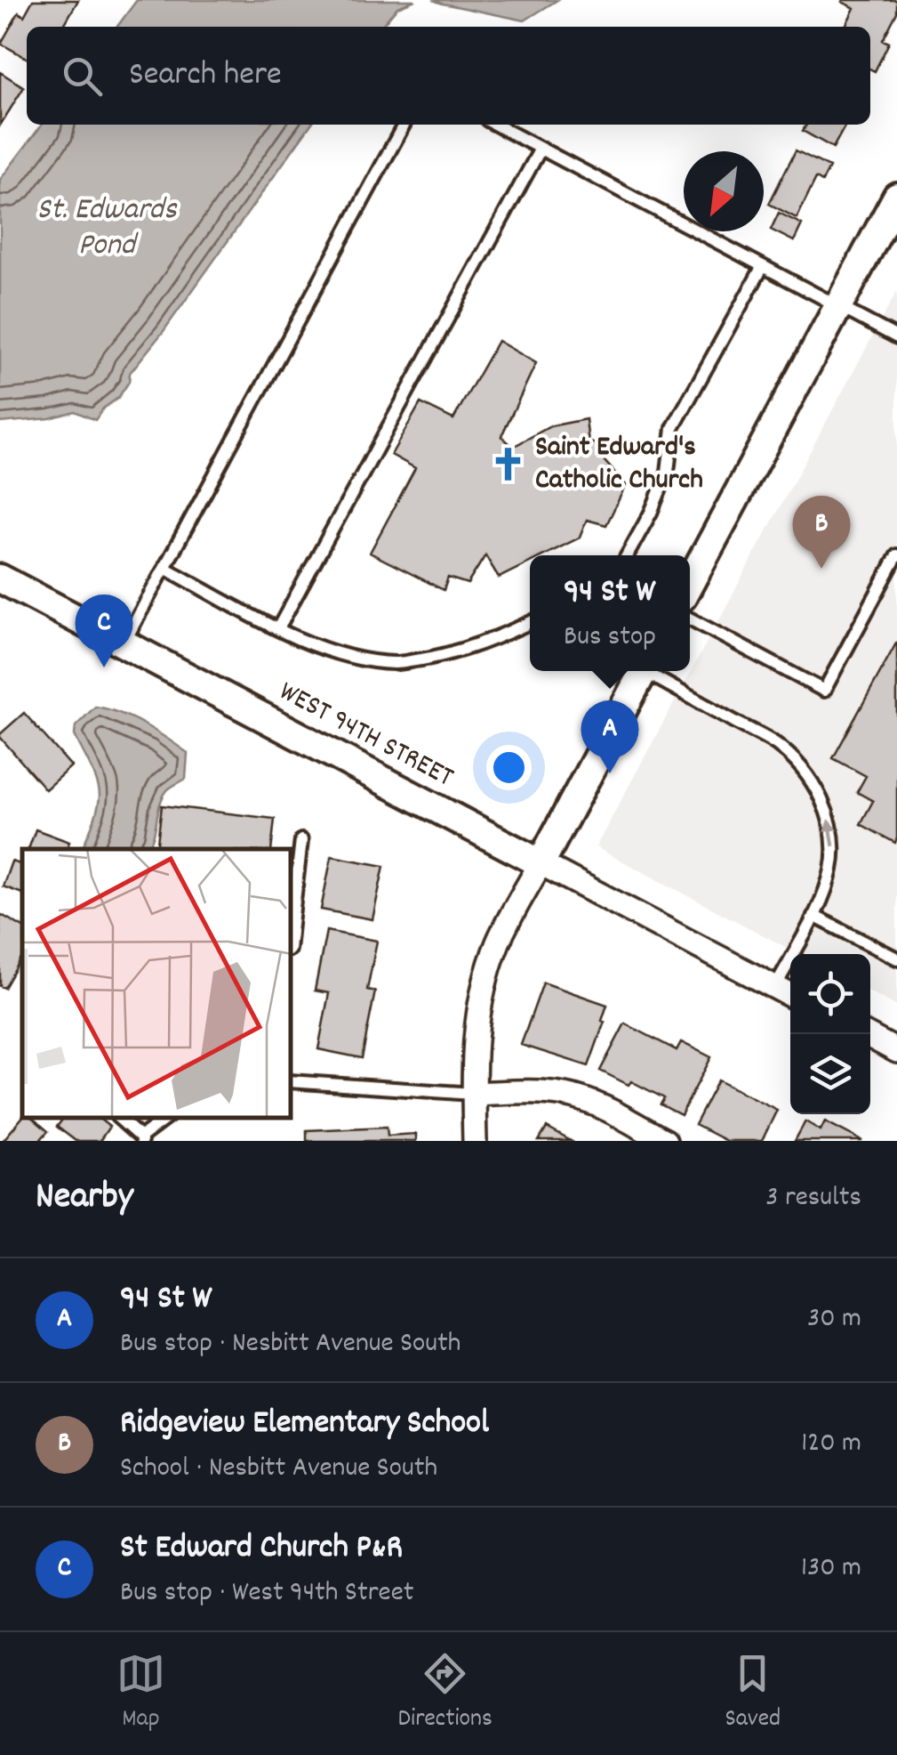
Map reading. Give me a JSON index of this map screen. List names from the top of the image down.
{
  "streets": {
    "street": ["WEST 94TH STREET"]
  },
  "water": ["St. Edwards Pond"],
  "places": {
    "church": ["Saint Edward's Catholic Church"]
  },
  "north": "bottom left",
  "page": {
    "search": "Search here",
    "pins": ["B", "C", "A"],
    "popup": ["94 St W", "Bus stop"],
    "heading": ["Nearby", "3 results"],
    "list": [
      {
        "mark": "A",
        "name": "94 St W",
        "note": "Bus stop · Nesbitt Avenue South",
        "value": "30 m"
      },
      {
        "mark": "B",
        "name": "Ridgeview Elementary School",
        "note": "School · Nesbitt Avenue South",
        "value": "120 m"
      },
      {
        "mark": "C",
        "name": "St Edward Church P&R",
        "note": "Bus stop · West 94th Street",
        "value": "130 m"
      }
    ],
    "nav": ["Map", "Directions", "Saved"]
  }
}
